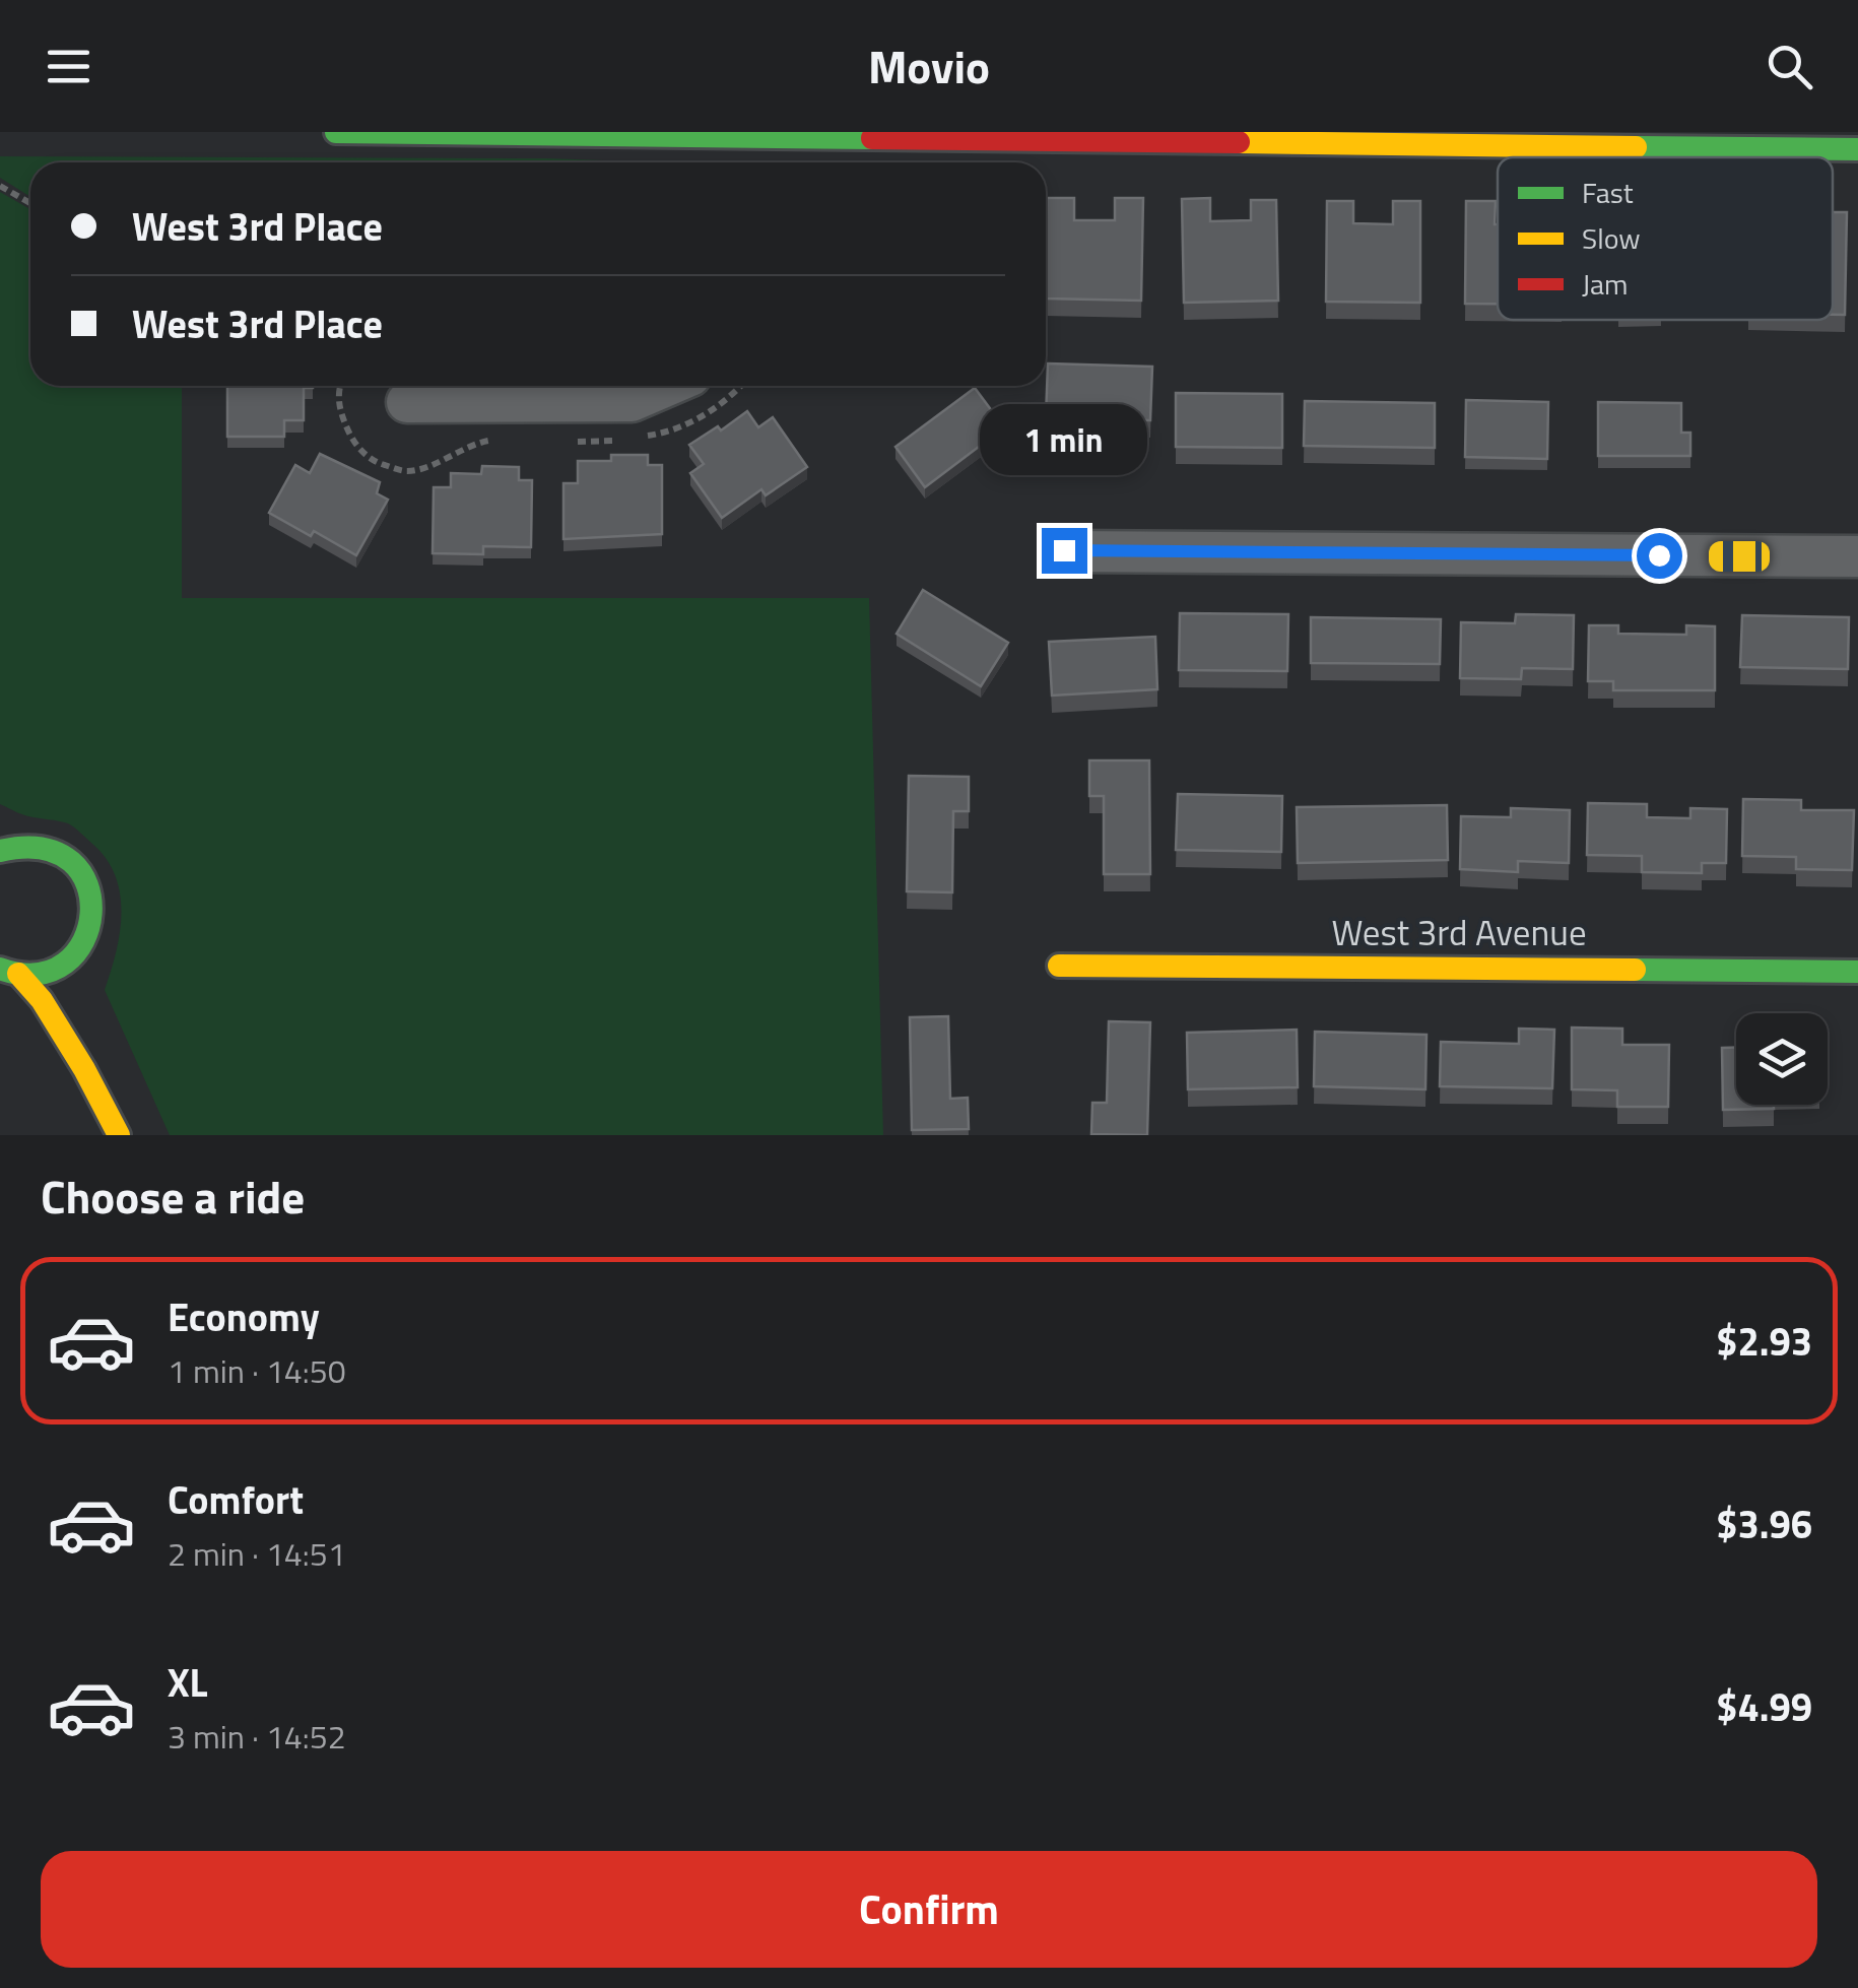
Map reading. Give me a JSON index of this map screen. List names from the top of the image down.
{
  "streets": {
    "street": ["West 3rd Avenue"]
  },
  "legend": ["Fast", "Slow", "Jam"],
  "page": {
    "header": "Movio",
    "banner": ["West 3rd Place", "West 3rd Place"],
    "bubble": "1 min",
    "heading": "Choose a ride",
    "list": [
      {
        "name": "Economy",
        "note": "1 min · 14:50",
        "value": "$2.93"
      },
      {
        "name": "Comfort",
        "note": "2 min · 14:51",
        "value": "$3.96"
      },
      {
        "name": "XL",
        "note": "3 min · 14:52",
        "value": "$4.99"
      }
    ],
    "buttons": "Confirm"
  }
}
